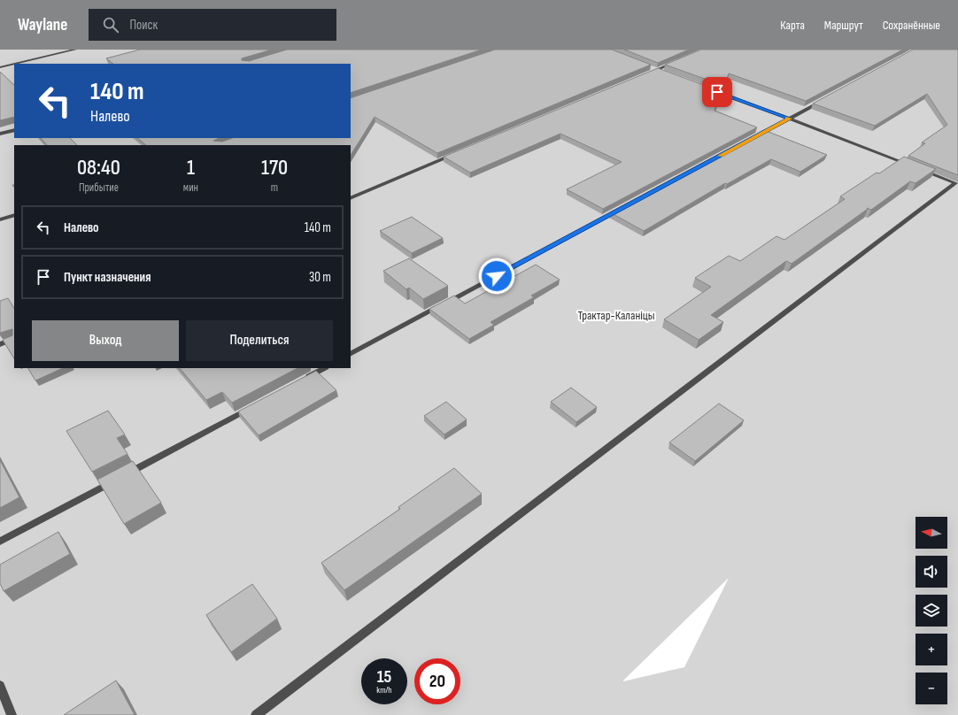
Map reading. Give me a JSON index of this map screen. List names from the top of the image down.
{
  "parks": ["Трактар-Каланіцы"],
  "north": "left",
  "page": {
    "header": "Waylane",
    "search": "Поиск",
    "nav": ["Карта", "Маршрут", "Сохранённые"],
    "turn": ["140 m", "Налево"],
    "eta": [
      "08:40",
      "Прибытие",
      "1",
      "мин",
      "170",
      "m"
    ],
    "list": [
      {
        "name": "Налево",
        "value": "140 m"
      },
      {
        "name": "Пункт назначения",
        "value": "30 m"
      }
    ],
    "buttons": ["Выход", "Поделиться"],
    "map_buttons": ["+", "−"],
    "speed": "15 km/h",
    "limit": "20"
  }
}
